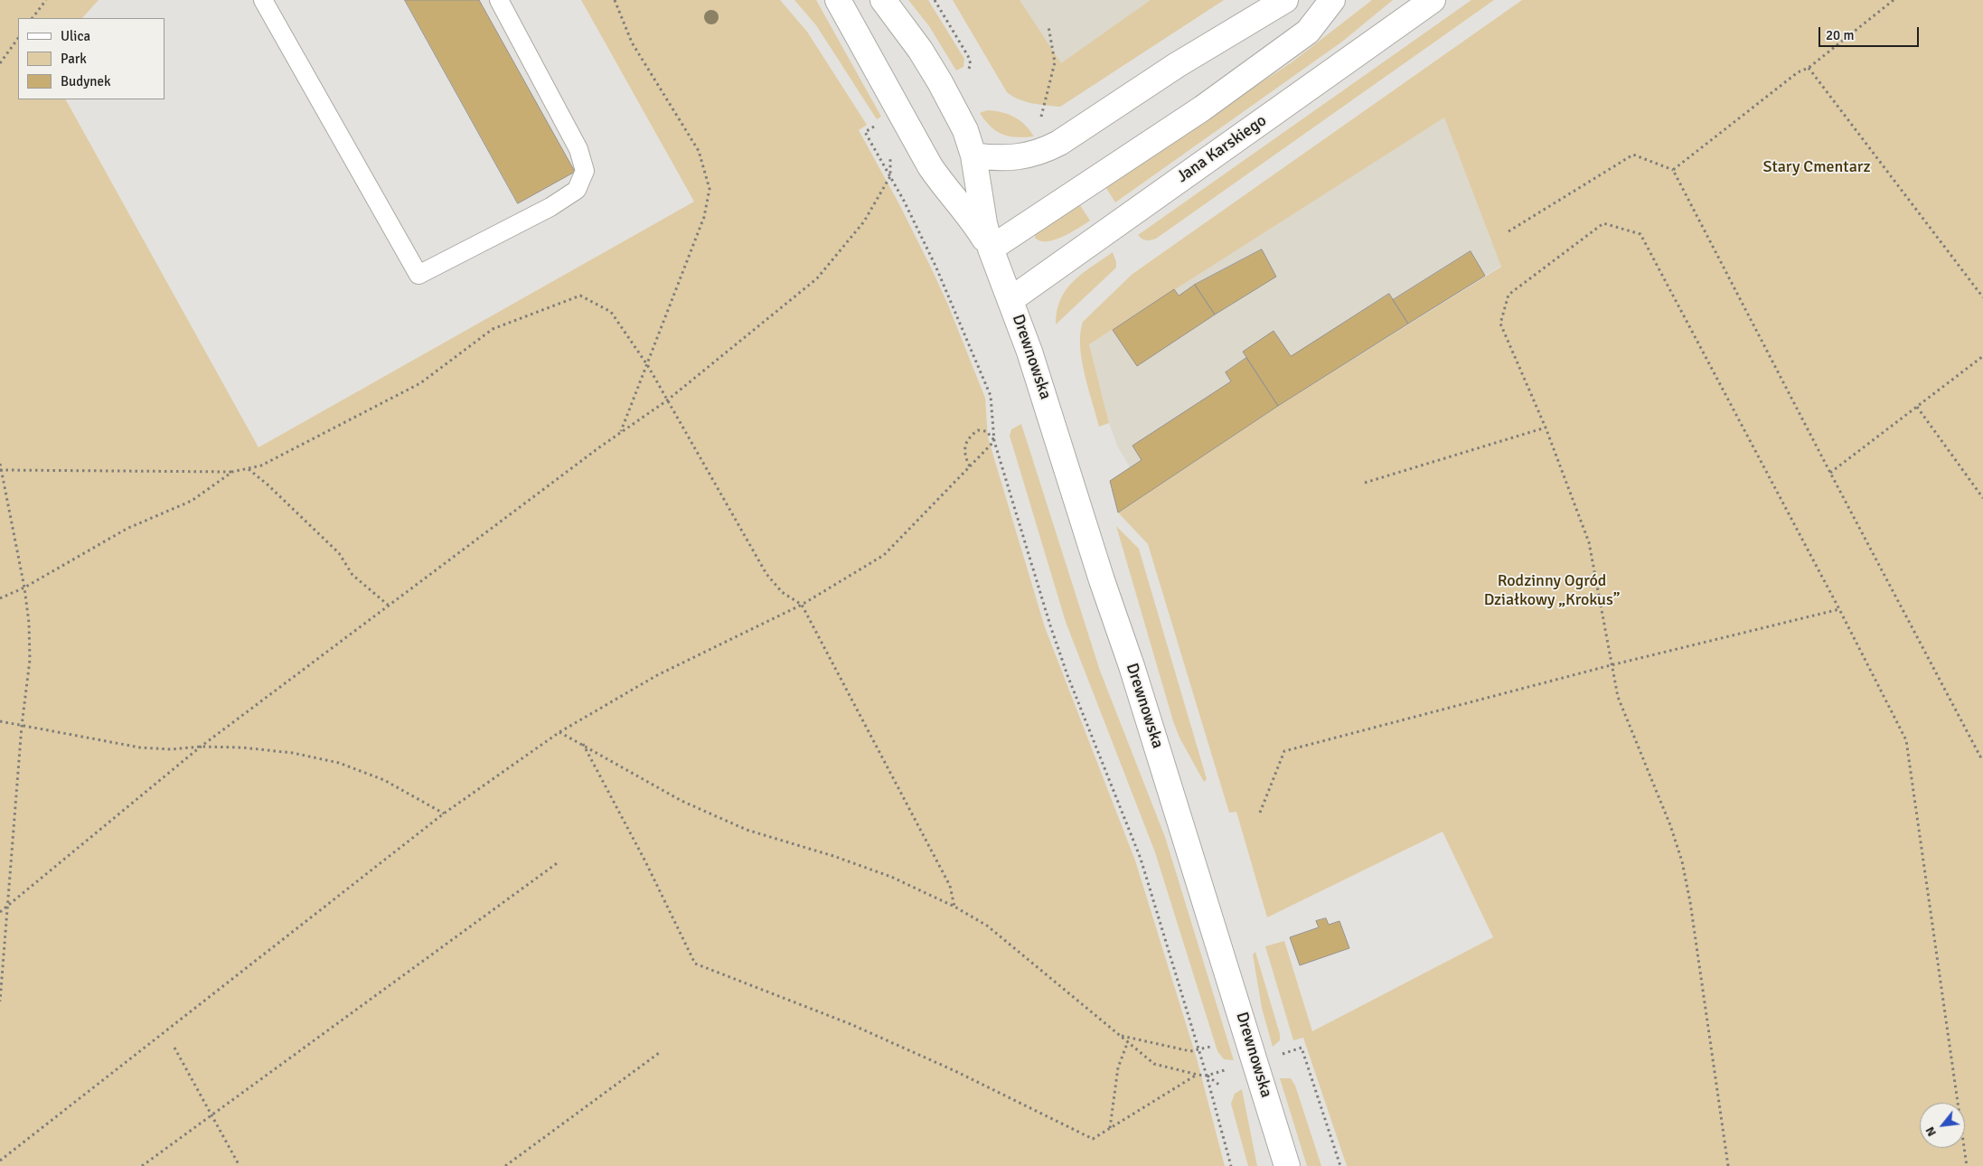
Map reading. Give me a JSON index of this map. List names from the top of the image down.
{
  "streets": {
    "main road": ["Jana Karskiego", "Drewnowska"]
  },
  "crossings": [
    ["Jana Karskiego", "Drewnowska"]
  ],
  "parks": ["Stary Cmentarz", "Rodzinny Ogród Działkowy „Krokus”"],
  "legend": ["Ulica", "Park", "Budynek"],
  "scale_bar": "20 m",
  "north": "bottom left"
}
